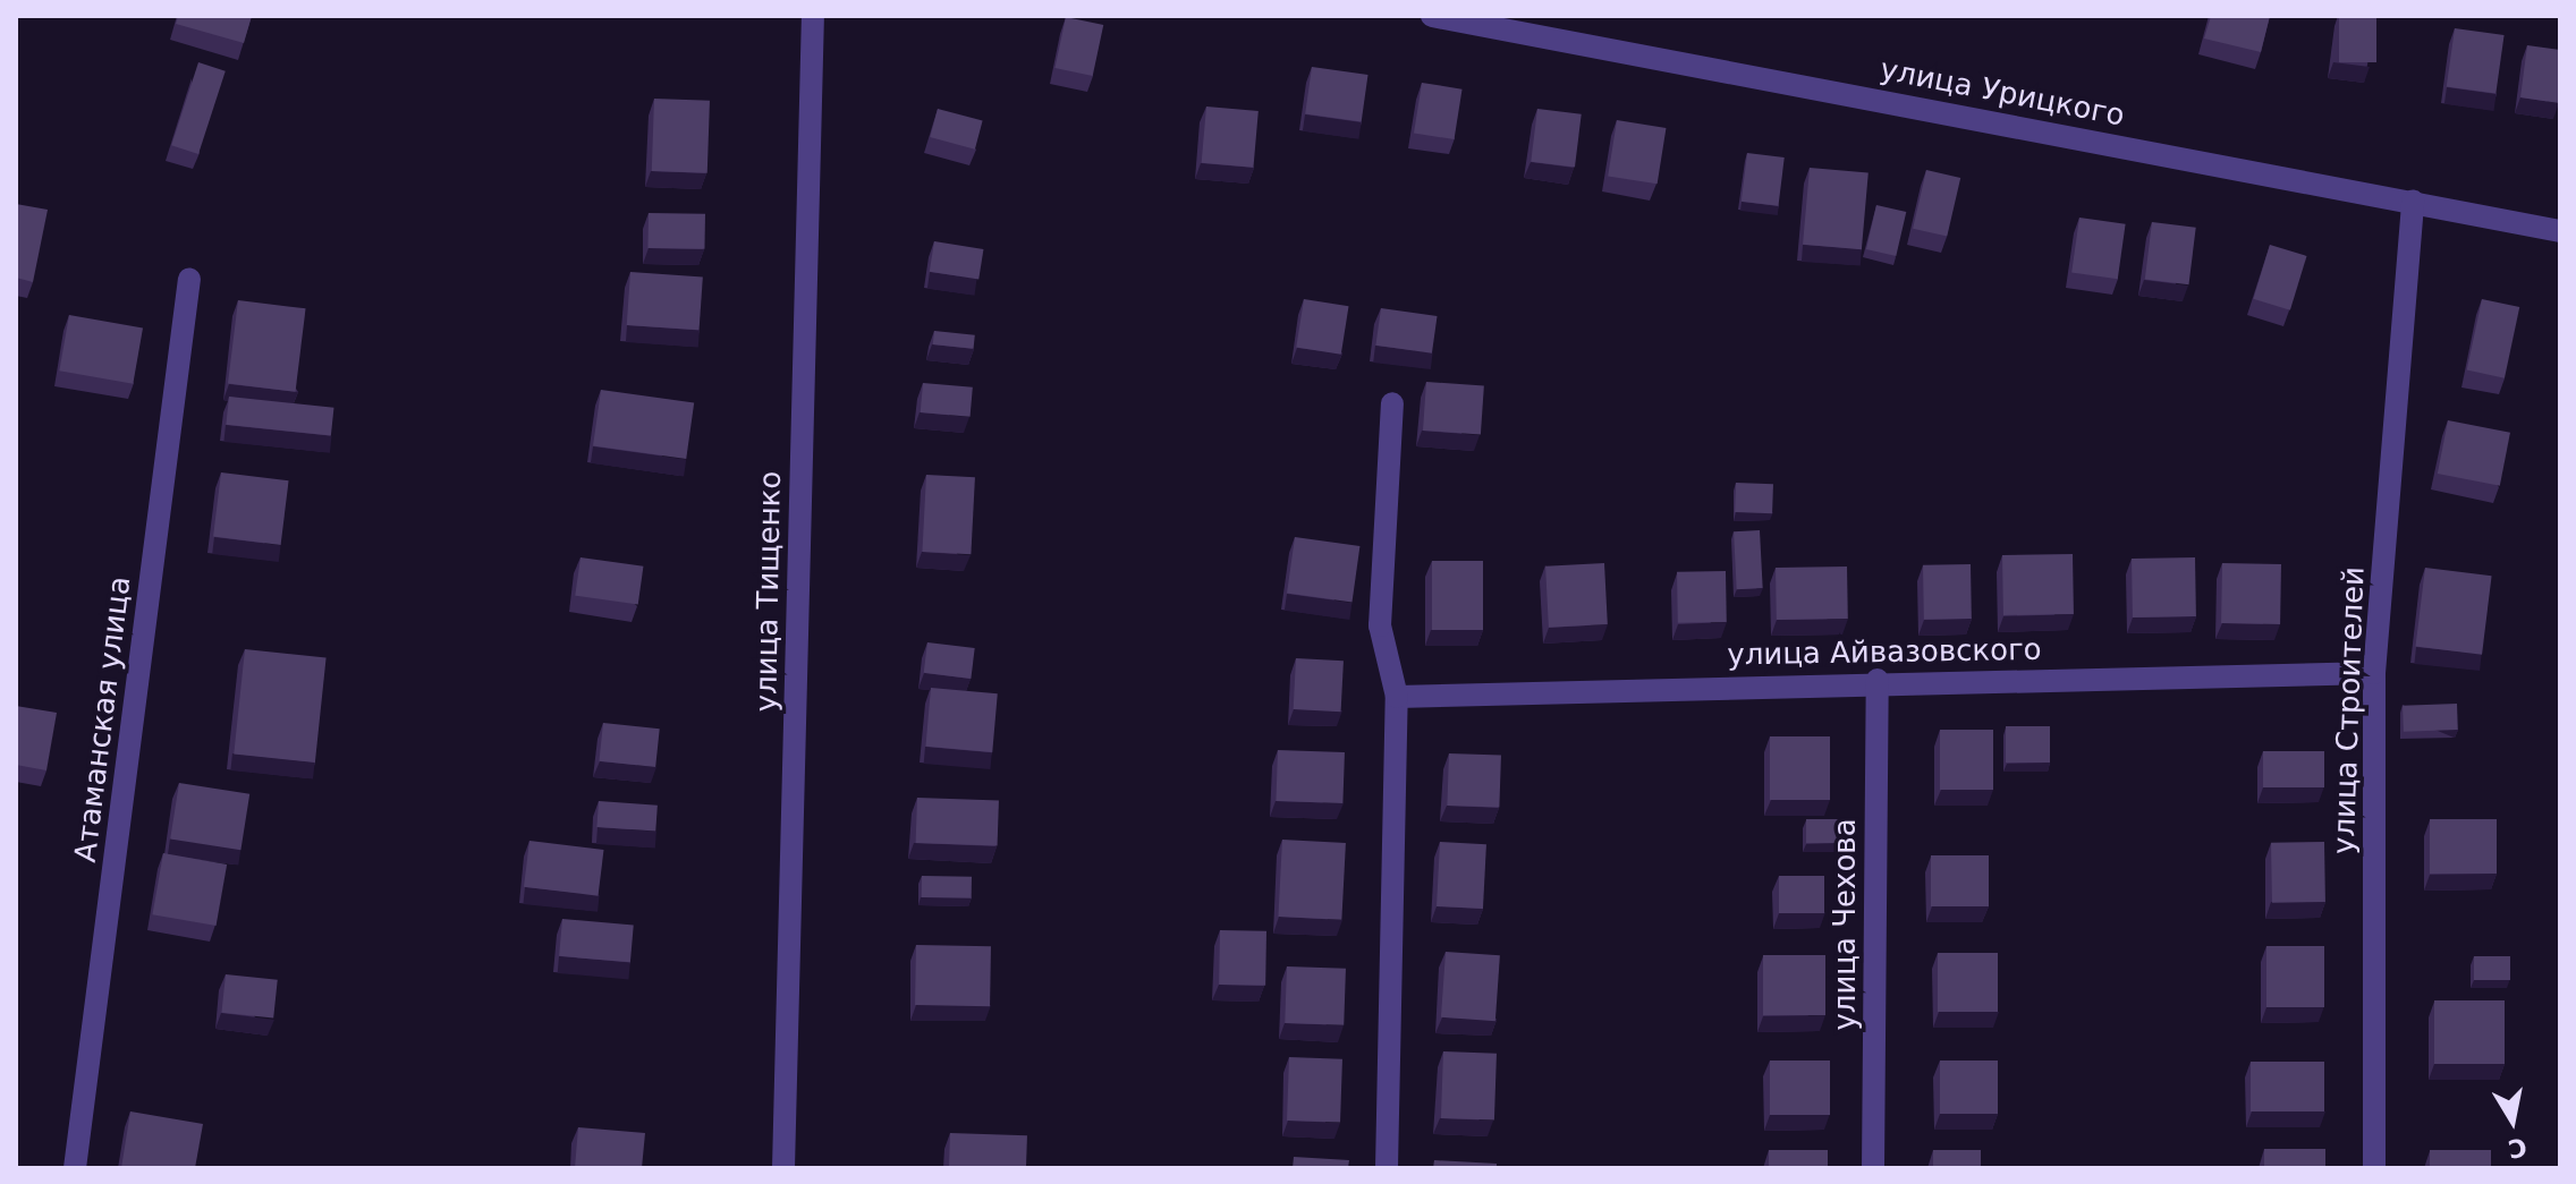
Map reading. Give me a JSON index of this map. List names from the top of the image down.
{
  "streets": {
    "street": [
      "улица Урицкого",
      "улица Тищенко",
      "улица Айвазовского",
      "улица Строителей",
      "Атаманская улица",
      "улица Чехова"
    ]
  },
  "crossings": [
    ["улица Урицкого", "улица Строителей"],
    ["улица Айвазовского", "улица Строителей"],
    ["улица Айвазовского", "улица Чехова"]
  ],
  "north": "bottom"
}
